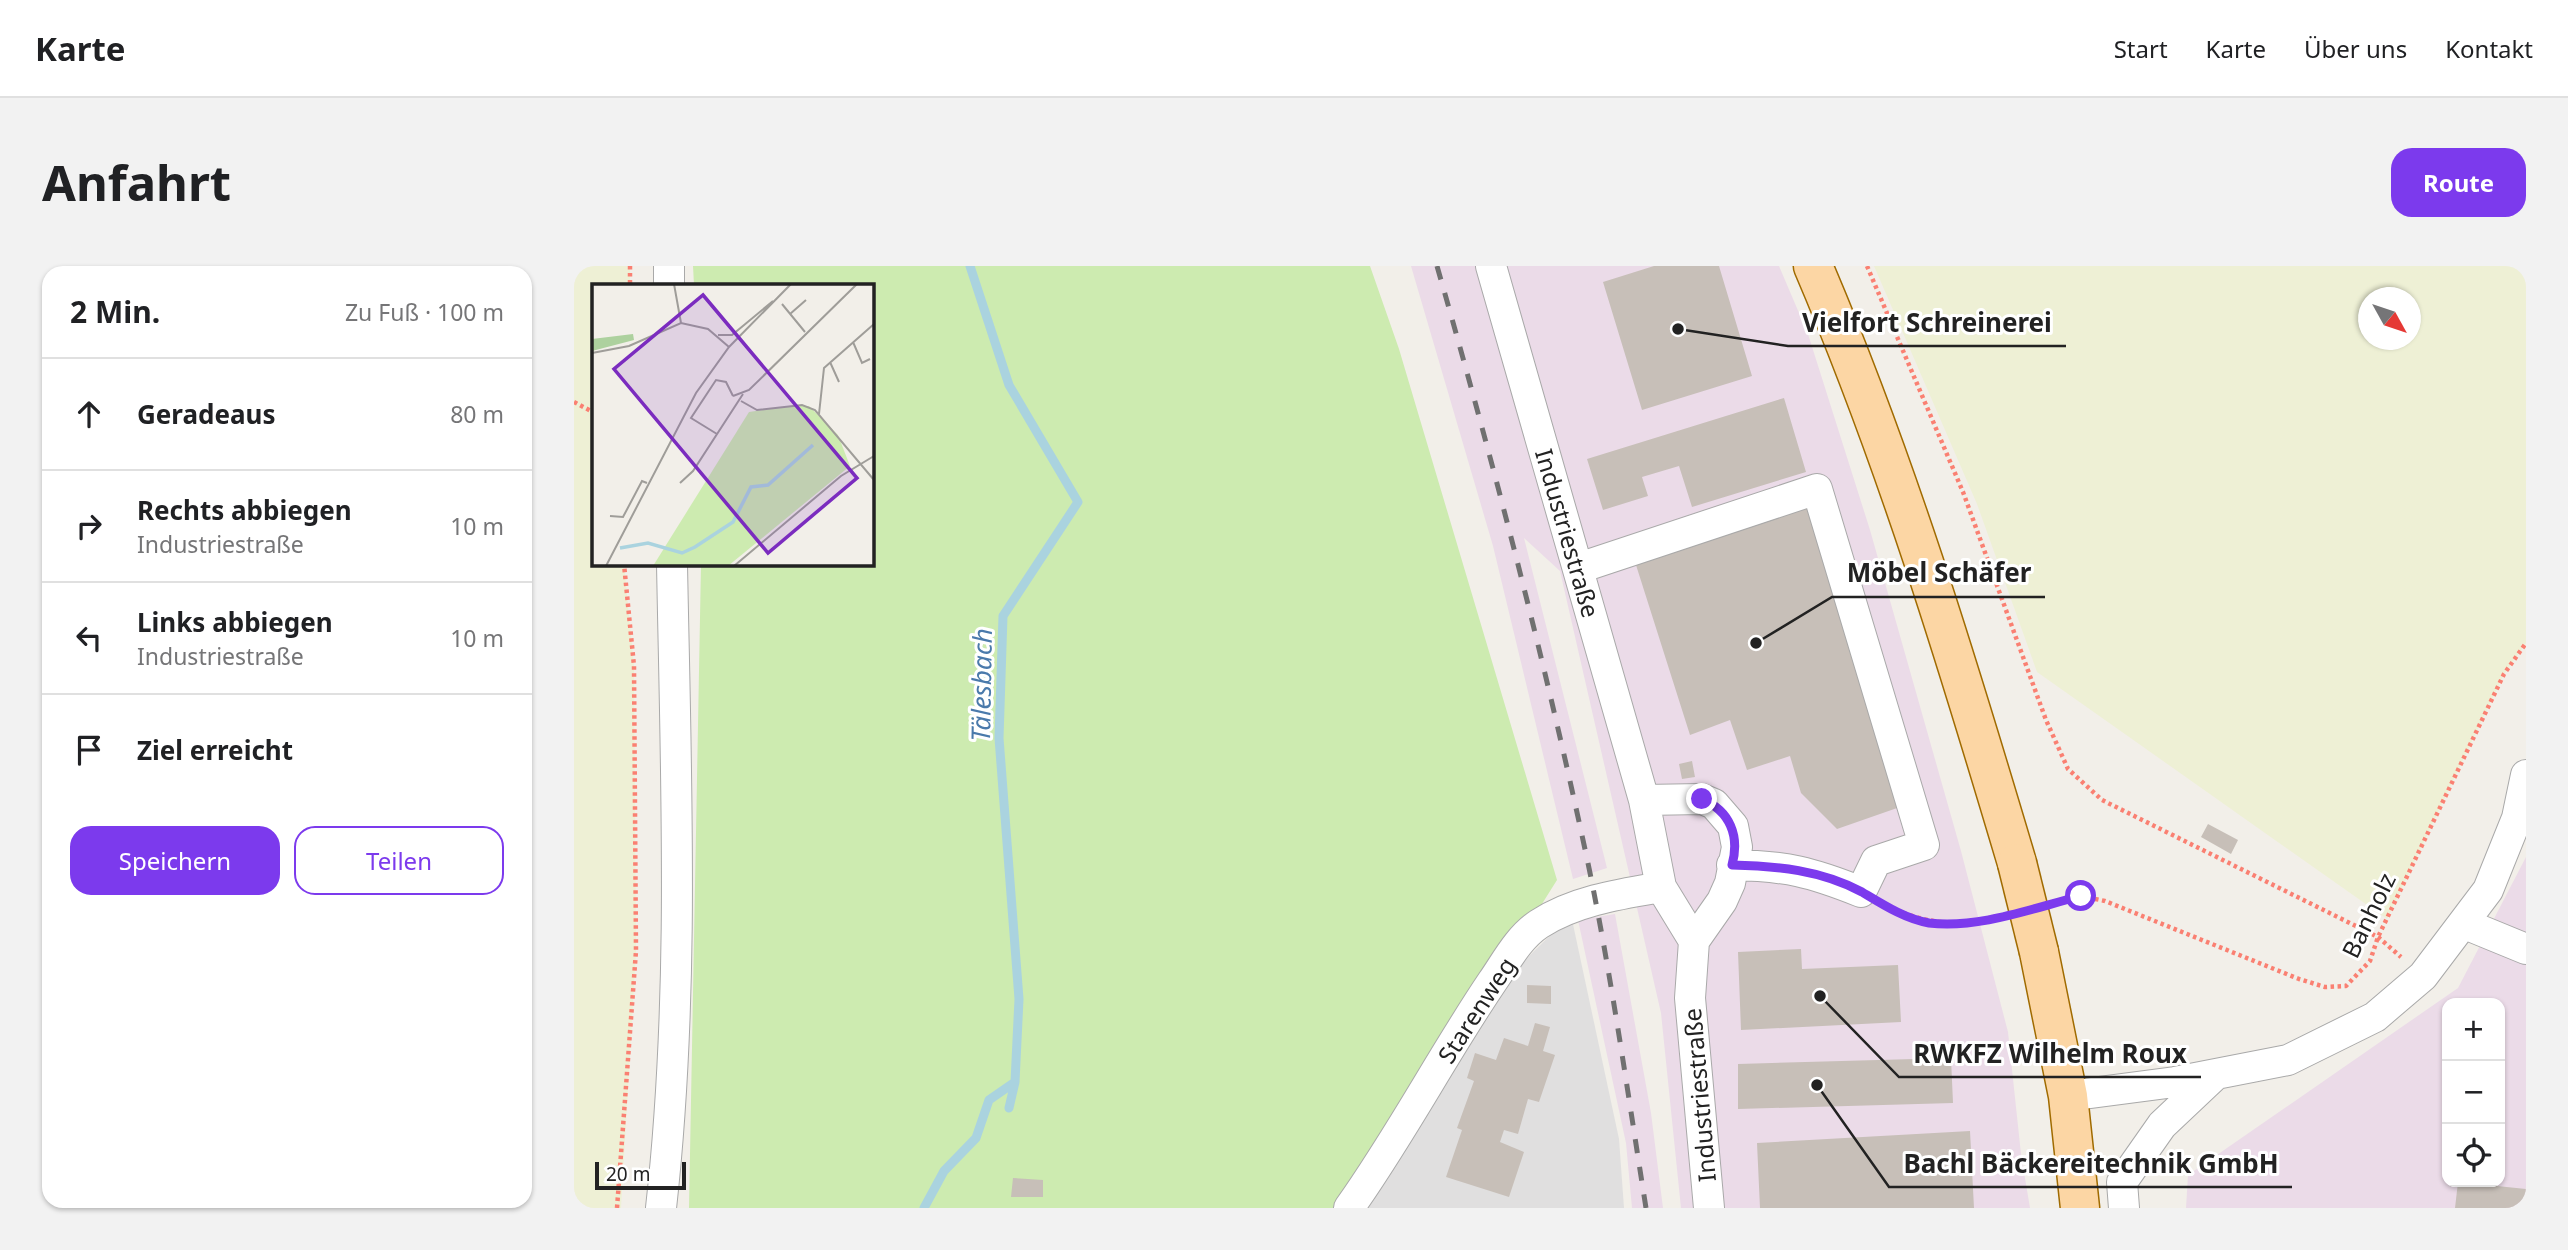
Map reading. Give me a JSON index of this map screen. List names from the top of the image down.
{
  "streets": {
    "street": ["Industriestraße", "Starenweg"],
    "path": ["Banholz"]
  },
  "crossings": [
    ["Industriestraße", "Starenweg"]
  ],
  "water": ["Tälesbach"],
  "places": [
    "Vielfort Schreinerei",
    "Möbel Schäfer",
    "RWKFZ Wilhelm Roux",
    "Bachl Bäckereitechnik GmbH"
  ],
  "scale_bar": "20 m",
  "north": "bottom right",
  "page": {
    "header": "Karte",
    "nav": [
      "Start",
      "Karte",
      "Über uns",
      "Kontakt"
    ],
    "buttons": [
      "Route",
      ["Speichern", "Teilen"]
    ],
    "title": "Anfahrt",
    "heading": ["2 Min.", "Zu Fuß · 100 m"],
    "list": [
      ["Geradeaus", "80 m"],
      ["Rechts abbiegen", "Industriestraße", "10 m"],
      ["Links abbiegen", "Industriestraße", "10 m"],
      "Ziel erreicht"
    ],
    "map_buttons": ["+", "−"],
    "scale": "20 m"
  }
}
